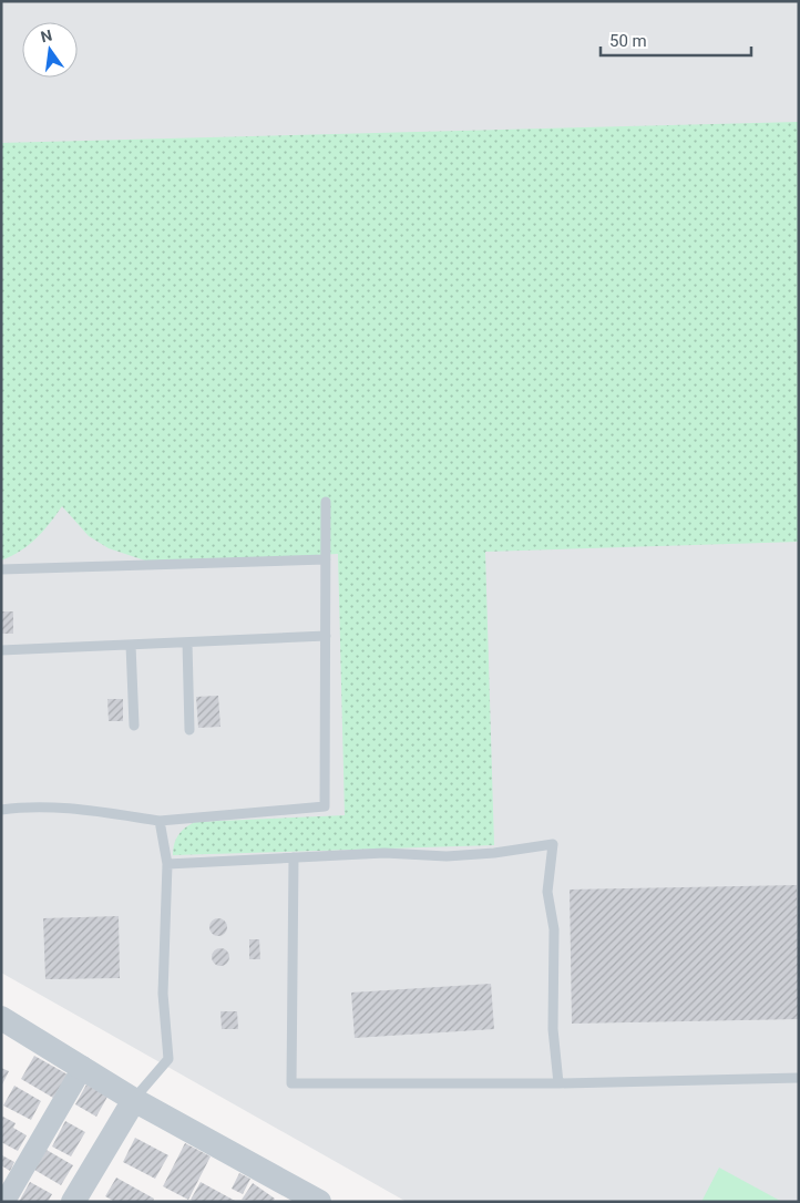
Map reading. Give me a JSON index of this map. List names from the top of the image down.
{
  "scale_bar": "50 m",
  "north": "top"
}
